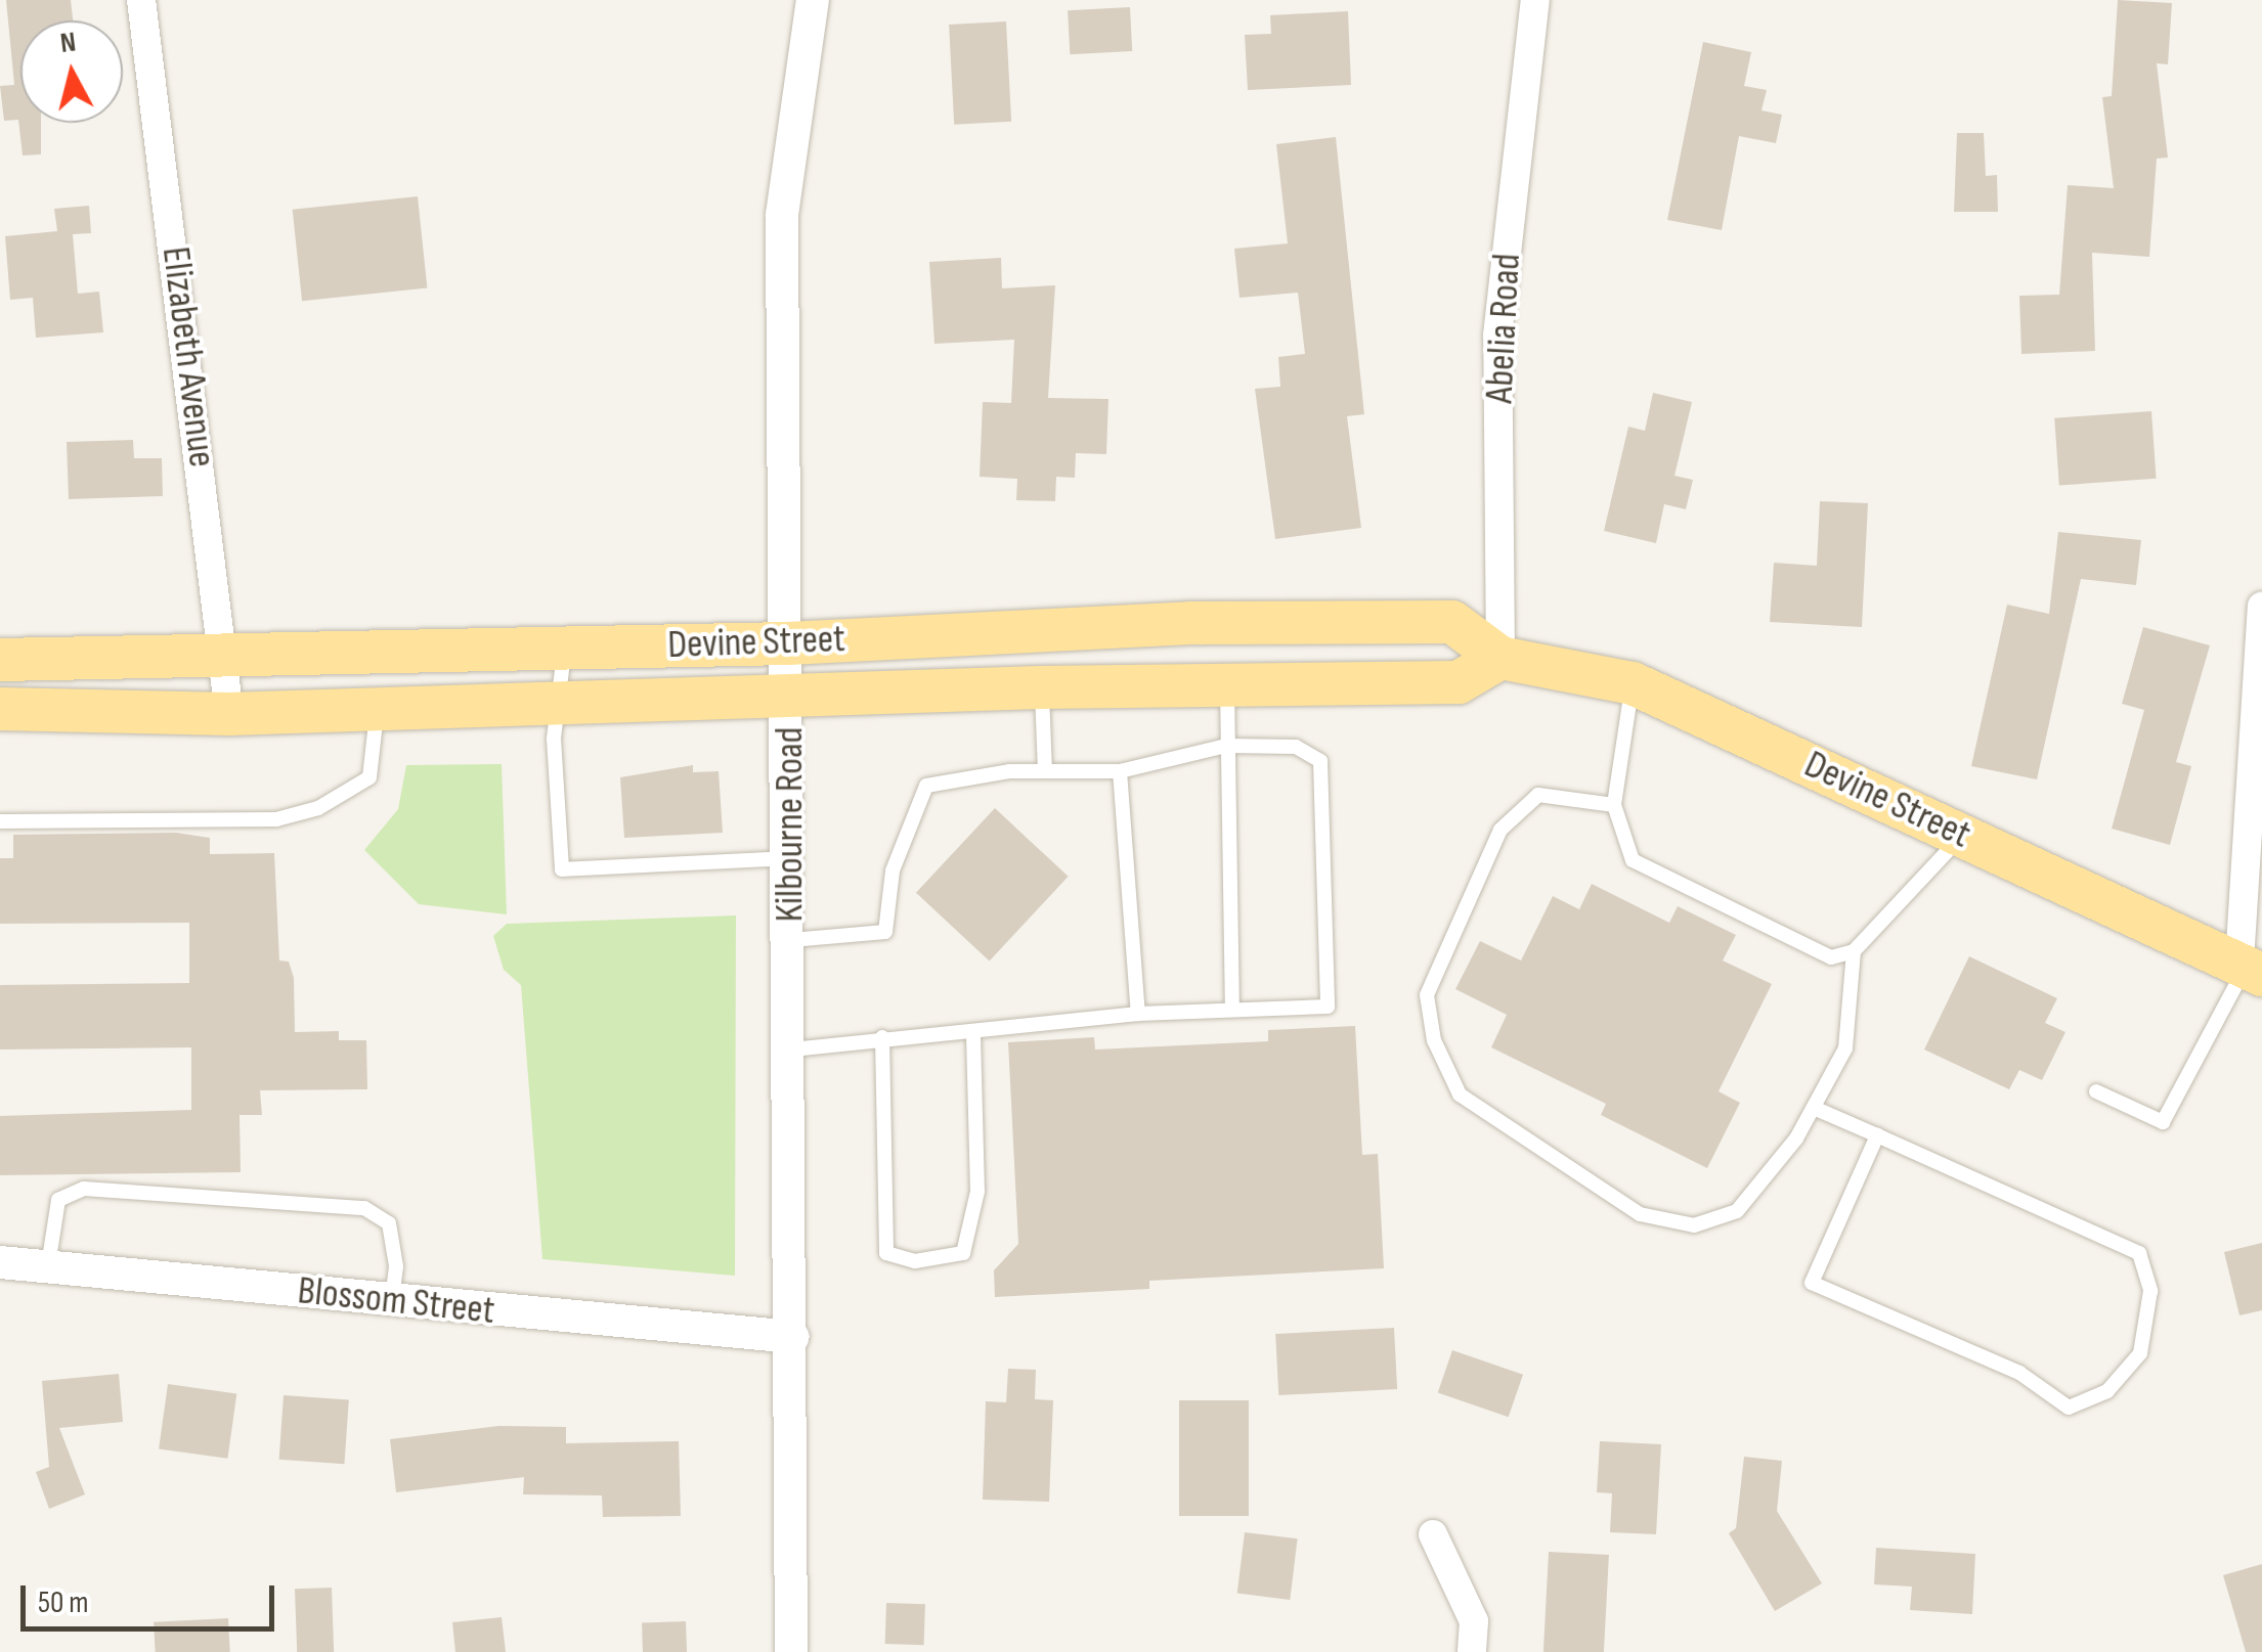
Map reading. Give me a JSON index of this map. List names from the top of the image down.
{
  "streets": {
    "main road": ["Devine Street"],
    "street": [
      "Abelia Road",
      "Elizabeth Avenue",
      "Kilbourne Road",
      "Blossom Street"
    ]
  },
  "crossings": [
    ["Abelia Road", "Devine Street"],
    ["Elizabeth Avenue", "Devine Street"],
    ["Devine Street", "Kilbourne Road"],
    ["Kilbourne Road", "Blossom Street"]
  ],
  "scale_bar": "50 m",
  "north": "top"
}
